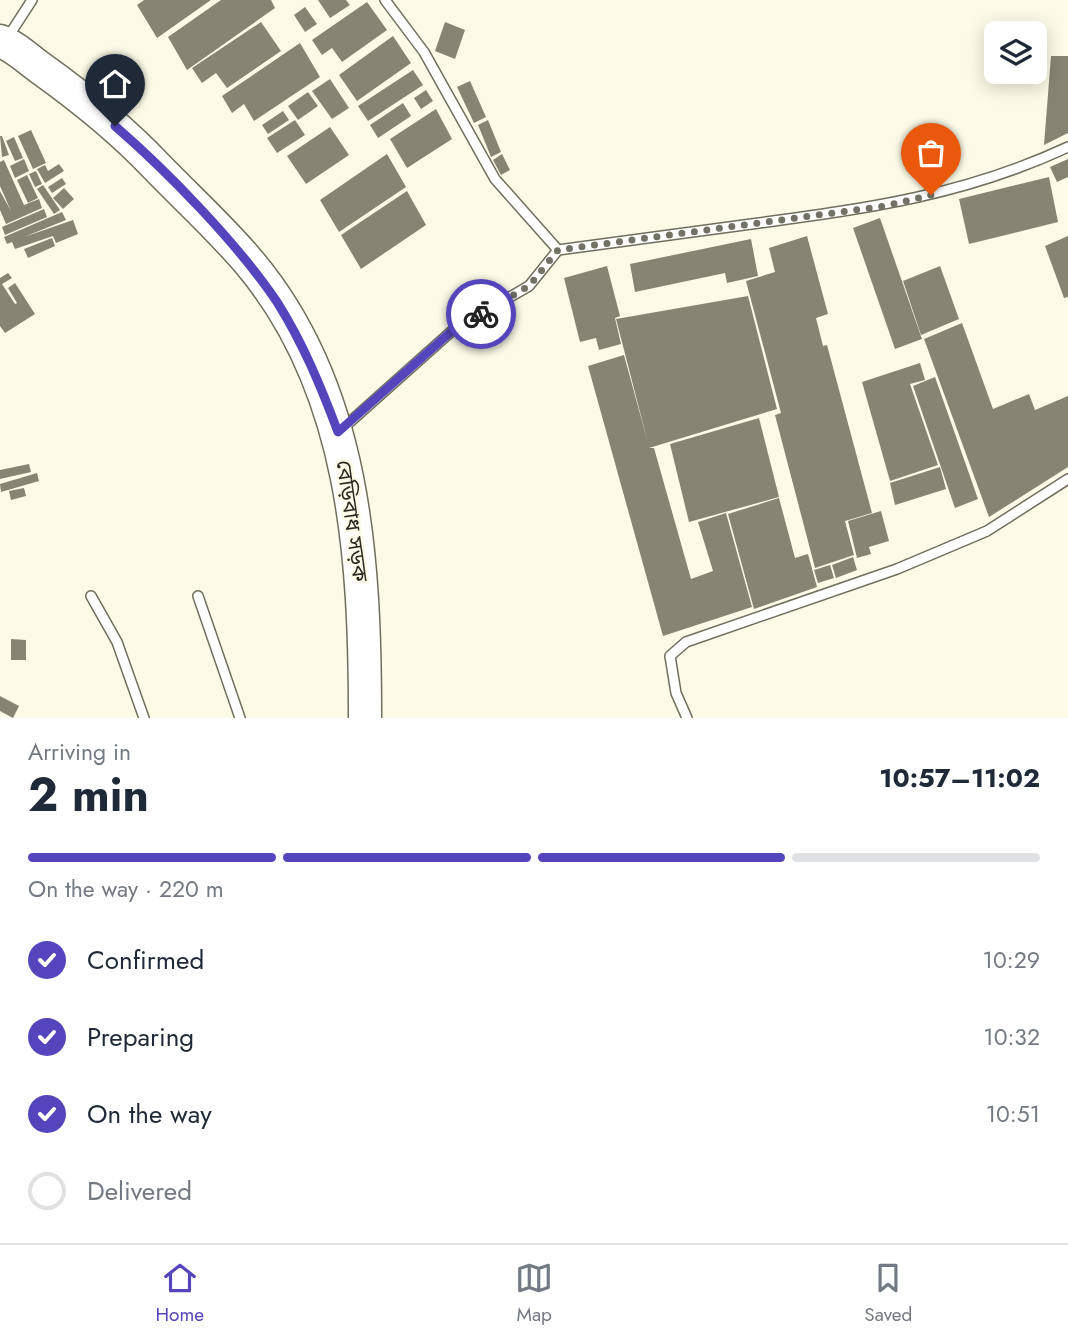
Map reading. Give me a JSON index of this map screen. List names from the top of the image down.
{
  "streets": {
    "highway": ["বেড়িবাধ সড়ক"]
  },
  "page": {
    "heading": ["2 min", "Arriving in", "10:57–11:02"],
    "bar": "On the way · 220 m",
    "list": [
      ["Confirmed", "10:29"],
      ["Preparing", "10:32"],
      ["On the way", "10:51"],
      "Delivered"
    ],
    "tabs": ["Home", "Map", "Saved"]
  }
}
